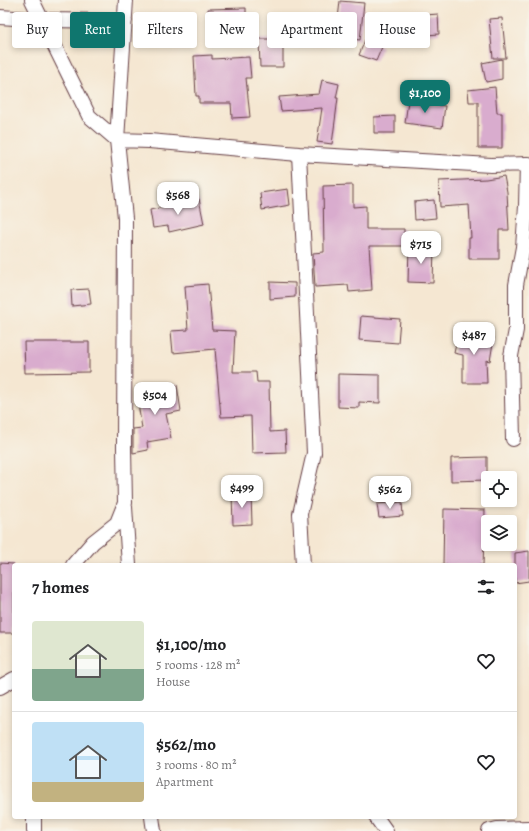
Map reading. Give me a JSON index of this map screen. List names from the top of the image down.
{
  "page": {
    "chip": [
      "Buy",
      "Rent",
      "Filters",
      "New",
      "Apartment",
      "House"
    ],
    "price": [
      "$1,100",
      "$568",
      "$715",
      "$487",
      "$504",
      "$499",
      "$562"
    ],
    "heading": "7 homes",
    "list": [
      {
        "name": "$1,100/mo",
        "note": "5 rooms · 128 m² · House"
      },
      {
        "name": "$562/mo",
        "note": "3 rooms · 80 m² · Apartment"
      }
    ]
  }
}
